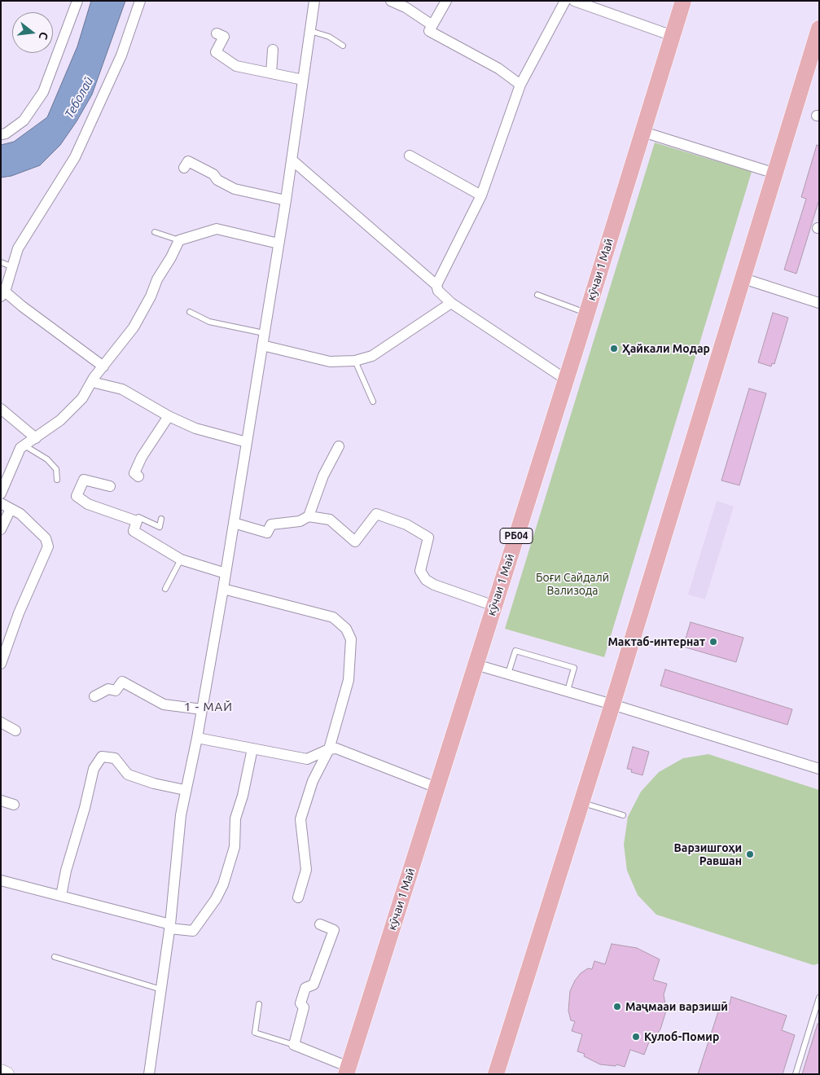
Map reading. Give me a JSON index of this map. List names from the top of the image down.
{
  "streets": {
    "main road": ["кӯчаи 1 Май", "РБ04"]
  },
  "districts": ["1 - МАЙ"],
  "water": ["Теболай"],
  "parks": ["Боғи Сайдалӣ Вализода"],
  "places": [
    "Ҳайкали Модар",
    "Мактаб-интернат",
    "Варзишгоҳи Равшан",
    "Маҷмааи варзишӣ",
    "Кулоб-Помир"
  ],
  "north": "right"
}
